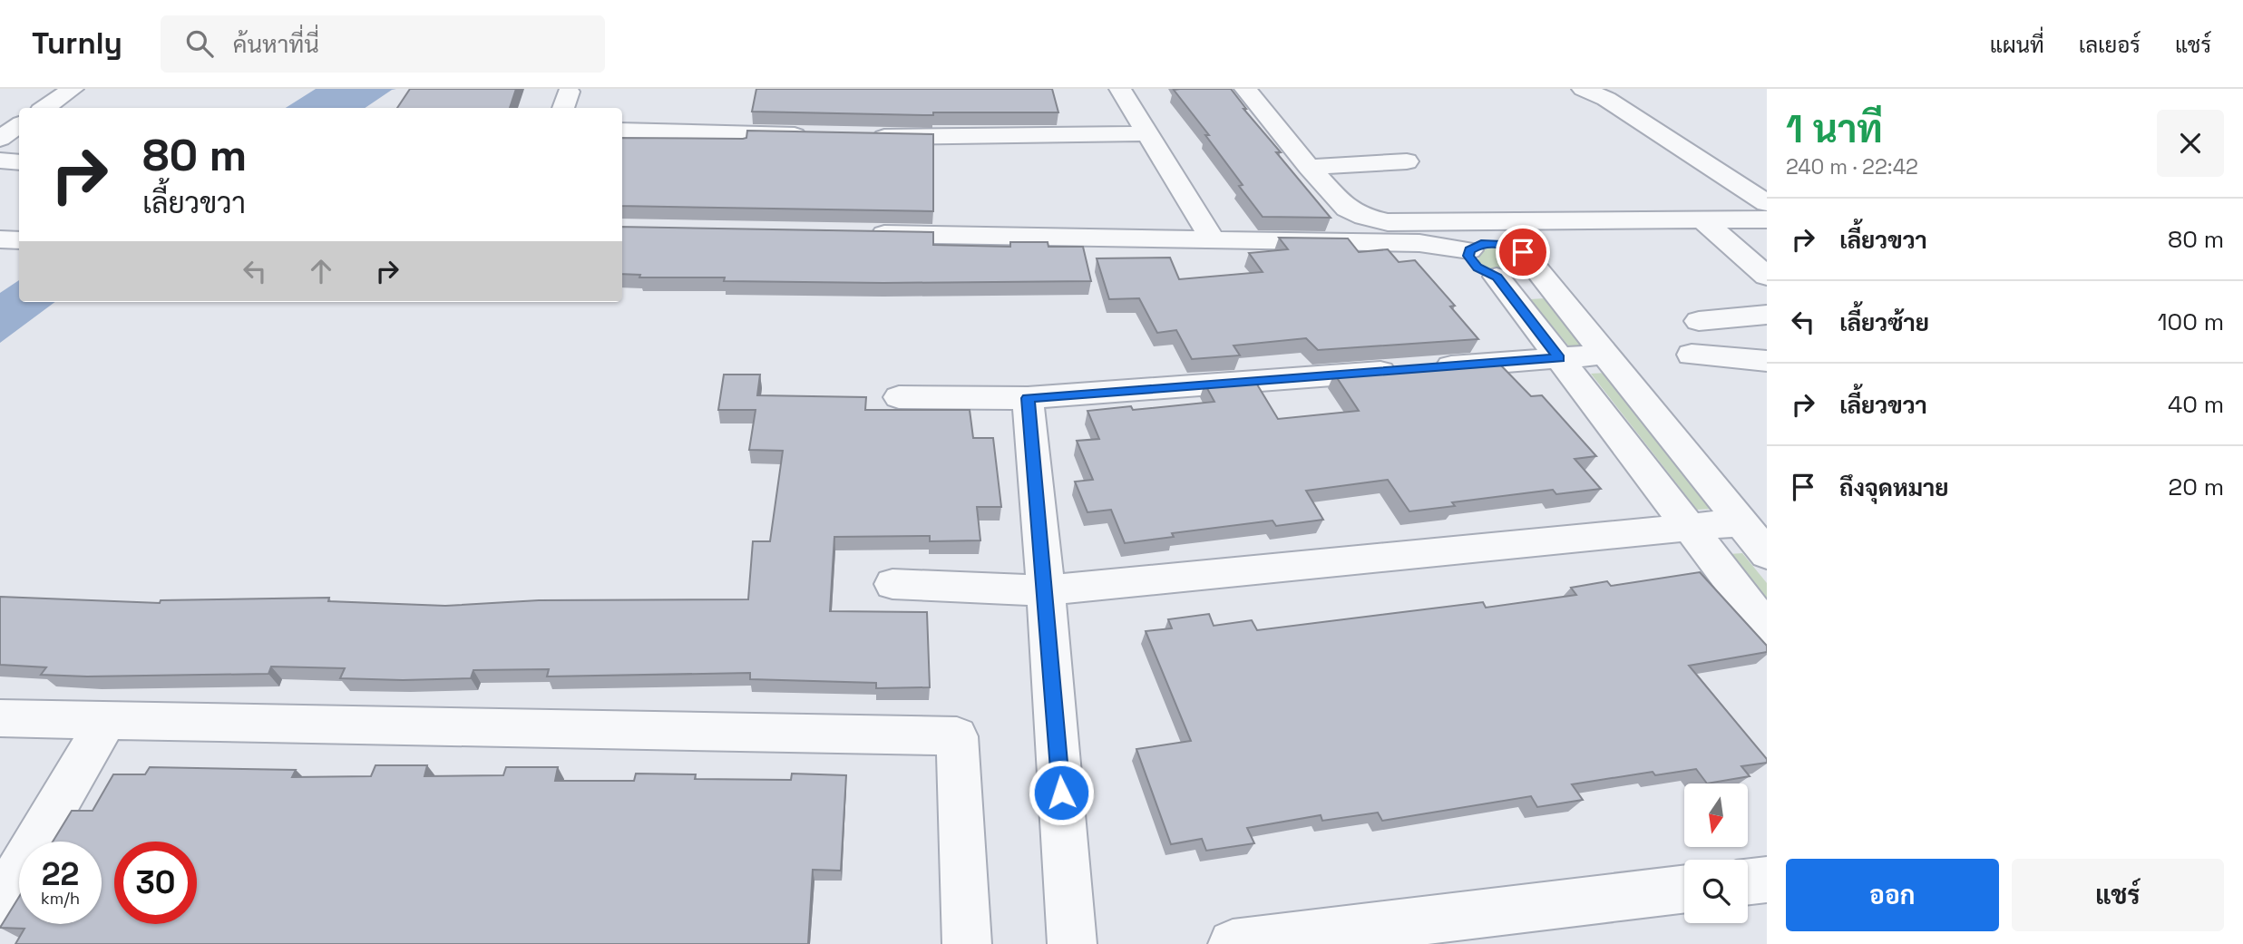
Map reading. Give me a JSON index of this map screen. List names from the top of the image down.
{
  "north": "bottom",
  "page": {
    "header": "Turnly",
    "search": "ค้นหาที่นี่",
    "nav": ["แผนที่", "เลเยอร์", "แชร์"],
    "heading": ["1 นาที", "240 m · 22:42"],
    "turn": ["80 m", "เลี้ยวขวา"],
    "list": [
      {
        "name": "เลี้ยวขวา",
        "value": "80 m"
      },
      {
        "name": "เลี้ยวซ้าย",
        "value": "100 m"
      },
      {
        "name": "เลี้ยวขวา",
        "value": "40 m"
      },
      {
        "name": "ถึงจุดหมาย",
        "value": "20 m"
      }
    ],
    "speed": "22 km/h",
    "limit": "30",
    "buttons": ["ออก", "แชร์"]
  }
}
